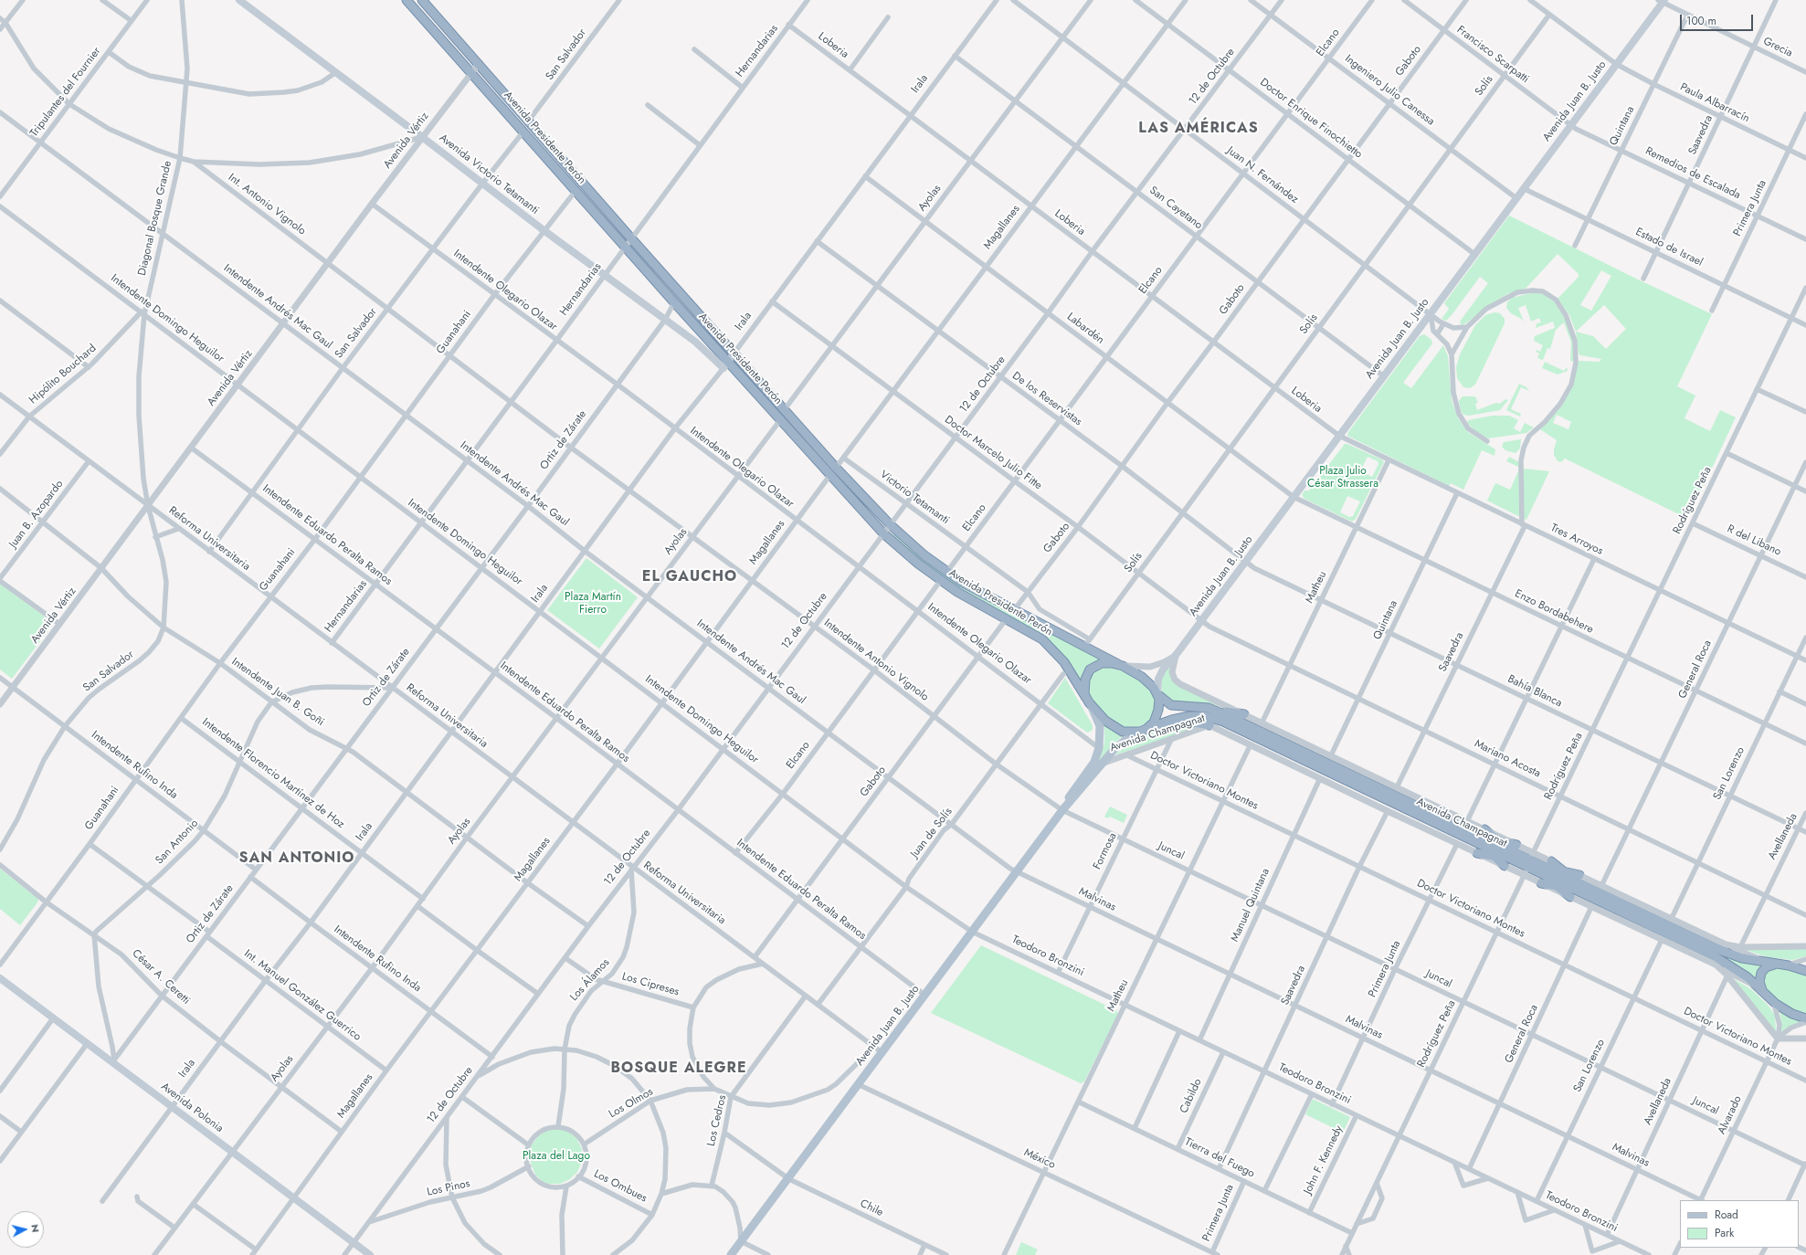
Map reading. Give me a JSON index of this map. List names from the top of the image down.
{
  "streets": {
    "highway": ["Avenida Presidente Perón", "Avenida Champagnat"],
    "main road": [
      "Irala",
      "Avenida Juan B. Justo",
      "Avenida Victorio Tetamanti",
      "Avenida Polonia"
    ],
    "street": [
      "Elcano",
      "Loberia",
      "Grecia",
      "Hernandarias",
      "San Salvador",
      "Francisco Scarpatti",
      "Gaboto",
      "12 de Octubre",
      "Solís",
      "Ingeniero Julio Canessa",
      "Tripulantes del Fournier",
      "Paula Albarracín",
      "Doctor Enrique Finochietto",
      "Quintana",
      "Saavedra",
      "Avenida Vértiz",
      "Remedios de Escalada",
      "Juan N. Fernández",
      "Ayolas",
      "Int. Antonio Vignolo",
      "San Cayetano",
      "Primera Junta",
      "Diagonal Bosque Grande",
      "Magallanes",
      "Estado de Israel",
      "Intendente Olegario Olazar",
      "Intendente Andrés Mac Gaul",
      "Intendente Domingo Heguilor",
      "Labardén",
      "Guanahani",
      "Hipólito Bouchard",
      "De los Reservistas",
      "Ortiz de Zárate",
      "Doctor Marcelo Julio Fitte",
      "Victorio Tetamanti",
      "Rodríguez Peña",
      "Juan B. Azopardo",
      "Intendente Eduardo Peralta Ramos",
      "Reforma Universitaria",
      "Tres Arroyos",
      "R del Libano",
      "Matheu",
      "Enzo Bordabehere",
      "Intendente Antonio Vignolo",
      "General Roca",
      "Bahía Blanca",
      "Intendente Juan B. Goñi",
      "Mariano Acosta",
      "Intendente Rufino Inda",
      "Intendente Florencio Martínez de Hoz",
      "San Lorenzo",
      "Doctor Victoriano Montes",
      "Juan de Solís",
      "Avellaneda",
      "San Antonio",
      "Formosa",
      "Juncal",
      "Malvinas",
      "Manuel Quintana",
      "Teodoro Bronzini",
      "César A. Ceretti",
      "Los Álamos",
      "Los Cipreses",
      "Int. Manuel González Guerrico",
      "Cabildo",
      "Los Olmos",
      "Alvarado",
      "Los Cedros",
      "Tierra del Fuego",
      "México",
      "John F. Kennedy",
      "Los Ombues",
      "Los Pinos",
      "Chile"
    ]
  },
  "crossings": [
    ["Elcano", "Loberia"],
    ["Elcano", "Ingeniero Julio Canessa"],
    ["Elcano", "Doctor Enrique Finochietto"],
    ["Elcano", "Avenida Presidente Perón"],
    ["Elcano", "Juan N. Fernández"],
    ["Elcano", "San Cayetano"],
    ["Elcano", "Intendente Olegario Olazar"],
    ["Elcano", "Intendente Andrés Mac Gaul"],
    ["Elcano", "Intendente Domingo Heguilor"],
    ["Elcano", "Labardén"],
    ["Elcano", "De los Reservistas"],
    ["Elcano", "Doctor Marcelo Julio Fitte"],
    ["Elcano", "Victorio Tetamanti"],
    ["Elcano", "Intendente Eduardo Peralta Ramos"],
    ["Elcano", "Intendente Antonio Vignolo"],
    ["Loberia", "Hernandarias"],
    ["Loberia", "Gaboto"],
    ["Loberia", "12 de Octubre"],
    ["Loberia", "Irala"],
    ["Loberia", "Solís"],
    ["Loberia", "Avenida Juan B. Justo"],
    ["Loberia", "Ayolas"],
    ["Loberia", "Magallanes"],
    ["Loberia", "Tres Arroyos"],
    ["Grecia", "Avenida Juan B. Justo"],
    ["Grecia", "Quintana"],
    ["Grecia", "Saavedra"],
    ["Hernandarias", "Avenida Presidente Perón"],
    ["Hernandarias", "Avenida Victorio Tetamanti"],
    ["Hernandarias", "Intendente Olegario Olazar"],
    ["Hernandarias", "Intendente Andrés Mac Gaul"],
    ["Hernandarias", "Intendente Domingo Heguilor"],
    ["Hernandarias", "Intendente Eduardo Peralta Ramos"],
    ["Hernandarias", "Reforma Universitaria"],
    ["Hernandarias", "Intendente Antonio Vignolo"],
    ["San Salvador", "Avenida Presidente Perón"],
    ["San Salvador", "Avenida Vértiz"],
    ["San Salvador", "Avenida Victorio Tetamanti"],
    ["San Salvador", "Diagonal Bosque Grande"],
    ["San Salvador", "Intendente Olegario Olazar"],
    ["San Salvador", "Intendente Andrés Mac Gaul"],
    ["San Salvador", "Intendente Domingo Heguilor"],
    ["San Salvador", "Intendente Eduardo Peralta Ramos"],
    ["San Salvador", "Reforma Universitaria"],
    ["San Salvador", "Intendente Antonio Vignolo"],
    ["San Salvador", "Intendente Juan B. Goñi"],
    ["San Salvador", "Intendente Rufino Inda"],
    ["Francisco Scarpatti", "Gaboto"],
    ["Francisco Scarpatti", "Solís"],
    ["Francisco Scarpatti", "Avenida Juan B. Justo"],
    ["Francisco Scarpatti", "Remedios de Escalada"],
    ["Gaboto", "Ingeniero Julio Canessa"],
    ["Gaboto", "Doctor Enrique Finochietto"],
    ["Gaboto", "Avenida Presidente Perón"],
    ["Gaboto", "Juan N. Fernández"],
    ["Gaboto", "San Cayetano"],
    ["Gaboto", "Intendente Olegario Olazar"],
    ["Gaboto", "Intendente Andrés Mac Gaul"],
    ["Gaboto", "Intendente Domingo Heguilor"],
    ["Gaboto", "Labardén"],
    ["Gaboto", "De los Reservistas"],
    ["Gaboto", "Doctor Marcelo Julio Fitte"],
    ["Gaboto", "Victorio Tetamanti"],
    ["Gaboto", "Intendente Eduardo Peralta Ramos"],
    ["Gaboto", "Reforma Universitaria"],
    ["Gaboto", "Intendente Antonio Vignolo"],
    ["12 de Octubre", "Ingeniero Julio Canessa"],
    ["12 de Octubre", "Doctor Enrique Finochietto"],
    ["12 de Octubre", "Avenida Presidente Perón"],
    ["12 de Octubre", "Juan N. Fernández"],
    ["12 de Octubre", "San Cayetano"],
    ["12 de Octubre", "Intendente Olegario Olazar"],
    ["12 de Octubre", "Intendente Andrés Mac Gaul"],
    ["12 de Octubre", "Intendente Domingo Heguilor"],
    ["12 de Octubre", "Labardén"],
    ["12 de Octubre", "De los Reservistas"],
    ["12 de Octubre", "Doctor Marcelo Julio Fitte"],
    ["12 de Octubre", "Victorio Tetamanti"],
    ["12 de Octubre", "Intendente Eduardo Peralta Ramos"],
    ["12 de Octubre", "Reforma Universitaria"],
    ["12 de Octubre", "Intendente Antonio Vignolo"],
    ["12 de Octubre", "Intendente Juan B. Goñi"],
    ["12 de Octubre", "Intendente Rufino Inda"],
    ["12 de Octubre", "Los Álamos"],
    ["12 de Octubre", "Los Cipreses"],
    ["12 de Octubre", "Avenida Polonia"],
    ["12 de Octubre", "Los Pinos"],
    ["Irala", "Avenida Presidente Perón"],
    ["Irala", "Avenida Victorio Tetamanti"],
    ["Irala", "San Cayetano"],
    ["Irala", "Intendente Olegario Olazar"],
    ["Irala", "Intendente Andrés Mac Gaul"],
    ["Irala", "Intendente Domingo Heguilor"],
    ["Irala", "Labardén"],
    ["Irala", "De los Reservistas"],
    ["Irala", "Doctor Marcelo Julio Fitte"],
    ["Irala", "Intendente Eduardo Peralta Ramos"],
    ["Irala", "Reforma Universitaria"],
    ["Irala", "Intendente Antonio Vignolo"],
    ["Irala", "Intendente Juan B. Goñi"],
    ["Irala", "Intendente Rufino Inda"],
    ["Irala", "Intendente Florencio Martínez de Hoz"],
    ["Irala", "César A. Ceretti"],
    ["Irala", "Int. Manuel González Guerrico"],
    ["Irala", "Avenida Polonia"],
    ["Solís", "Ingeniero Julio Canessa"],
    ["Solís", "Paula Albarracín"],
    ["Solís", "Doctor Enrique Finochietto"],
    ["Solís", "Avenida Presidente Perón"],
    ["Solís", "Juan N. Fernández"],
    ["Solís", "San Cayetano"],
    ["Solís", "Labardén"],
    ["Solís", "De los Reservistas"],
    ["Solís", "Doctor Marcelo Julio Fitte"],
    ["Solís", "Victorio Tetamanti"],
    ["Ingeniero Julio Canessa", "Avenida Juan B. Justo"],
    ["Tripulantes del Fournier", "Intendente Andrés Mac Gaul"],
    ["Avenida Juan B. Justo", "Paula Albarracín"],
    ["Avenida Juan B. Justo", "Doctor Enrique Finochietto"],
    ["Avenida Juan B. Justo", "Avenida Presidente Perón"],
    ["Avenida Juan B. Justo", "Remedios de Escalada"],
    ["Avenida Juan B. Justo", "Juan N. Fernández"],
    ["Avenida Juan B. Justo", "San Cayetano"],
    ["Avenida Juan B. Justo", "Estado de Israel"],
    ["Avenida Juan B. Justo", "Intendente Olegario Olazar"],
    ["Avenida Juan B. Justo", "Intendente Andrés Mac Gaul"],
    ["Avenida Juan B. Justo", "Intendente Domingo Heguilor"],
    ["Avenida Juan B. Justo", "Labardén"],
    ["Avenida Juan B. Justo", "De los Reservistas"],
    ["Avenida Juan B. Justo", "Doctor Marcelo Julio Fitte"],
    ["Avenida Juan B. Justo", "Intendente Eduardo Peralta Ramos"],
    ["Avenida Juan B. Justo", "Reforma Universitaria"],
    ["Avenida Juan B. Justo", "Tres Arroyos"],
    ["Avenida Juan B. Justo", "Enzo Bordabehere"],
    ["Avenida Juan B. Justo", "Intendente Antonio Vignolo"],
    ["Avenida Juan B. Justo", "Avenida Champagnat"],
    ["Avenida Juan B. Justo", "Mariano Acosta"],
    ["Avenida Juan B. Justo", "Juncal"],
    ["Avenida Juan B. Justo", "Malvinas"],
    ["Avenida Juan B. Justo", "Teodoro Bronzini"],
    ["Avenida Juan B. Justo", "México"],
    ["Avenida Juan B. Justo", "Chile"],
    ["Paula Albarracín", "Quintana"],
    ["Paula Albarracín", "Saavedra"],
    ["Paula Albarracín", "Primera Junta"],
    ["Doctor Enrique Finochietto", "Magallanes"],
    ["Quintana", "Remedios de Escalada"],
    ["Quintana", "Estado de Israel"],
    ["Quintana", "Tres Arroyos"],
    ["Quintana", "Enzo Bordabehere"],
    ["Quintana", "Bahía Blanca"],
    ["Quintana", "Avenida Champagnat"],
    ["Quintana", "Mariano Acosta"],
    ["Saavedra", "Remedios de Escalada"],
    ["Saavedra", "Estado de Israel"],
    ["Saavedra", "Tres Arroyos"],
    ["Saavedra", "Enzo Bordabehere"],
    ["Saavedra", "Bahía Blanca"],
    ["Saavedra", "Avenida Champagnat"],
    ["Saavedra", "Mariano Acosta"],
    ["Saavedra", "Doctor Victoriano Montes"],
    ["Saavedra", "Juncal"],
    ["Saavedra", "Malvinas"],
    ["Saavedra", "Teodoro Bronzini"],
    ["Saavedra", "Tierra del Fuego"],
    ["Avenida Presidente Perón", "Avenida Vértiz"],
    ["Avenida Presidente Perón", "Avenida Victorio Tetamanti"],
    ["Avenida Presidente Perón", "Ayolas"],
    ["Avenida Presidente Perón", "Magallanes"],
    ["Avenida Presidente Perón", "Guanahani"],
    ["Avenida Presidente Perón", "Ortiz de Zárate"],
    ["Avenida Presidente Perón", "Victorio Tetamanti"],
    ["Avenida Presidente Perón", "Avenida Champagnat"],
    ["Avenida Vértiz", "Avenida Victorio Tetamanti"],
    ["Avenida Vértiz", "Int. Antonio Vignolo"],
    ["Avenida Vértiz", "Diagonal Bosque Grande"],
    ["Avenida Vértiz", "Intendente Olegario Olazar"],
    ["Avenida Vértiz", "Intendente Andrés Mac Gaul"],
    ["Avenida Vértiz", "Intendente Domingo Heguilor"],
    ["Avenida Vértiz", "Intendente Eduardo Peralta Ramos"],
    ["Avenida Vértiz", "Reforma Universitaria"],
    ["Avenida Vértiz", "Intendente Antonio Vignolo"],
    ["Avenida Vértiz", "Intendente Juan B. Goñi"],
    ["Avenida Vértiz", "Intendente Rufino Inda"],
    ["Remedios de Escalada", "Primera Junta"],
    ["Avenida Victorio Tetamanti", "Guanahani"],
    ["Avenida Victorio Tetamanti", "Ortiz de Zárate"],
    ["Juan N. Fernández", "Ayolas"],
    ["Juan N. Fernández", "Magallanes"],
    ["Ayolas", "San Cayetano"],
    ["Ayolas", "Intendente Olegario Olazar"],
    ["Ayolas", "Intendente Andrés Mac Gaul"],
    ["Ayolas", "Intendente Domingo Heguilor"],
    ["Ayolas", "Labardén"],
    ["Ayolas", "De los Reservistas"],
    ["Ayolas", "Doctor Marcelo Julio Fitte"],
    ["Ayolas", "Intendente Eduardo Peralta Ramos"],
    ["Ayolas", "Reforma Universitaria"],
    ["Ayolas", "Intendente Antonio Vignolo"],
    ["Ayolas", "Intendente Juan B. Goñi"],
    ["Ayolas", "Intendente Rufino Inda"],
    ["Ayolas", "Intendente Florencio Martínez de Hoz"],
    ["Ayolas", "César A. Ceretti"],
    ["Ayolas", "Int. Manuel González Guerrico"],
    ["Ayolas", "Avenida Polonia"],
    ["Int. Antonio Vignolo", "Intendente Antonio Vignolo"],
    ["San Cayetano", "Magallanes"],
    ["Primera Junta", "Estado de Israel"],
    ["Primera Junta", "Avenida Champagnat"],
    ["Primera Junta", "Doctor Victoriano Montes"],
    ["Primera Junta", "Juncal"],
    ["Primera Junta", "Malvinas"],
    ["Primera Junta", "Teodoro Bronzini"],
    ["Primera Junta", "Tierra del Fuego"],
    ["Primera Junta", "México"],
    ["Diagonal Bosque Grande", "Intendente Andrés Mac Gaul"],
    ["Diagonal Bosque Grande", "Intendente Domingo Heguilor"],
    ["Diagonal Bosque Grande", "Hipólito Bouchard"],
    ["Diagonal Bosque Grande", "Reforma Universitaria"],
    ["Magallanes", "Intendente Olegario Olazar"],
    ["Magallanes", "Intendente Andrés Mac Gaul"],
    ["Magallanes", "Intendente Domingo Heguilor"],
    ["Magallanes", "Labardén"],
    ["Magallanes", "De los Reservistas"],
    ["Magallanes", "Doctor Marcelo Julio Fitte"],
    ["Magallanes", "Victorio Tetamanti"],
    ["Magallanes", "Intendente Eduardo Peralta Ramos"],
    ["Magallanes", "Reforma Universitaria"],
    ["Magallanes", "Intendente Antonio Vignolo"],
    ["Magallanes", "Intendente Juan B. Goñi"],
    ["Magallanes", "Intendente Rufino Inda"],
    ["Magallanes", "César A. Ceretti"],
    ["Magallanes", "Int. Manuel González Guerrico"],
    ["Magallanes", "Avenida Polonia"],
    ["Estado de Israel", "Rodríguez Peña"],
    ["Intendente Olegario Olazar", "Guanahani"],
    ["Intendente Olegario Olazar", "Ortiz de Zárate"],
    ["Intendente Olegario Olazar", "Juan de Solís"],
    ["Intendente Andrés Mac Gaul", "Guanahani"],
    ["Intendente Andrés Mac Gaul", "Ortiz de Zárate"],
    ["Intendente Andrés Mac Gaul", "Juan de Solís"],
    ["Intendente Andrés Mac Gaul", "Malvinas"],
    ["Intendente Domingo Heguilor", "Guanahani"],
    ["Intendente Domingo Heguilor", "Hipólito Bouchard"],
    ["Intendente Domingo Heguilor", "Ortiz de Zárate"],
    ["Intendente Domingo Heguilor", "Juan de Solís"],
    ["Intendente Domingo Heguilor", "Teodoro Bronzini"],
    ["Labardén", "Enzo Bordabehere"],
    ["Guanahani", "Intendente Eduardo Peralta Ramos"],
    ["Guanahani", "Reforma Universitaria"],
    ["Guanahani", "Intendente Antonio Vignolo"],
    ["Guanahani", "Intendente Juan B. Goñi"],
    ["Guanahani", "Intendente Rufino Inda"],
    ["Guanahani", "Intendente Florencio Martínez de Hoz"],
    ["Guanahani", "César A. Ceretti"],
    ["Hipólito Bouchard", "Reforma Universitaria"],
    ["De los Reservistas", "Bahía Blanca"],
    ["Ortiz de Zárate", "Intendente Eduardo Peralta Ramos"],
    ["Ortiz de Zárate", "Reforma Universitaria"],
    ["Ortiz de Zárate", "Intendente Antonio Vignolo"],
    ["Ortiz de Zárate", "Intendente Juan B. Goñi"],
    ["Ortiz de Zárate", "Intendente Rufino Inda"],
    ["Ortiz de Zárate", "Intendente Florencio Martínez de Hoz"],
    ["Ortiz de Zárate", "San Antonio"],
    ["Ortiz de Zárate", "César A. Ceretti"],
    ["Ortiz de Zárate", "Int. Manuel González Guerrico"],
    ["Ortiz de Zárate", "Avenida Polonia"],
    ["Doctor Marcelo Julio Fitte", "Mariano Acosta"],
    ["Rodríguez Peña", "Tres Arroyos"],
    ["Rodríguez Peña", "R del Libano"],
    ["Rodríguez Peña", "Enzo Bordabehere"],
    ["Rodríguez Peña", "Bahía Blanca"],
    ["Rodríguez Peña", "Avenida Champagnat"],
    ["Rodríguez Peña", "Mariano Acosta"],
    ["Rodríguez Peña", "Doctor Victoriano Montes"],
    ["Rodríguez Peña", "Juncal"],
    ["Rodríguez Peña", "Malvinas"],
    ["Rodríguez Peña", "Teodoro Bronzini"],
    ["Rodríguez Peña", "Tierra del Fuego"],
    ["Juan B. Azopardo", "Reforma Universitaria"],
    ["Juan B. Azopardo", "Intendente Juan B. Goñi"],
    ["Intendente Eduardo Peralta Ramos", "Juan de Solís"],
    ["Reforma Universitaria", "Juan de Solís"],
    ["Reforma Universitaria", "San Antonio"],
    ["Reforma Universitaria", "Los Álamos"],
    ["Reforma Universitaria", "Los Cedros"],
    ["Tres Arroyos", "Matheu"],
    ["Tres Arroyos", "General Roca"],
    ["Tres Arroyos", "San Lorenzo"],
    ["R del Libano", "General Roca"],
    ["Matheu", "Enzo Bordabehere"],
    ["Matheu", "Bahía Blanca"],
    ["Matheu", "Avenida Champagnat"],
    ["Matheu", "Mariano Acosta"],
    ["Matheu", "Doctor Victoriano Montes"],
    ["Matheu", "Juncal"],
    ["Matheu", "Malvinas"],
    ["Matheu", "Teodoro Bronzini"],
    ["Matheu", "Tierra del Fuego"],
    ["Matheu", "México"],
    ["Enzo Bordabehere", "General Roca"],
    ["Enzo Bordabehere", "San Lorenzo"],
    ["Intendente Antonio Vignolo", "Juan de Solís"],
    ["Intendente Antonio Vignolo", "Juncal"],
    ["General Roca", "Bahía Blanca"],
    ["General Roca", "Avenida Champagnat"],
    ["General Roca", "Mariano Acosta"],
    ["General Roca", "Doctor Victoriano Montes"],
    ["General Roca", "Juncal"],
    ["General Roca", "Malvinas"],
    ["General Roca", "Teodoro Bronzini"],
    ["Bahía Blanca", "San Lorenzo"],
    ["Bahía Blanca", "Avellaneda"],
    ["Intendente Juan B. Goñi", "San Antonio"],
    ["Avenida Champagnat", "San Lorenzo"],
    ["Avenida Champagnat", "Doctor Victoriano Montes"],
    ["Avenida Champagnat", "Avellaneda"],
    ["Avenida Champagnat", "Formosa"],
    ["Avenida Champagnat", "Manuel Quintana"],
    ["Avenida Champagnat", "Alvarado"],
    ["Mariano Acosta", "San Lorenzo"],
    ["Mariano Acosta", "Avellaneda"],
    ["Intendente Rufino Inda", "San Antonio"],
    ["Intendente Florencio Martínez de Hoz", "San Antonio"],
    ["San Lorenzo", "Doctor Victoriano Montes"],
    ["San Lorenzo", "Juncal"],
    ["San Lorenzo", "Malvinas"],
    ["San Lorenzo", "Teodoro Bronzini"],
    ["Doctor Victoriano Montes", "Avellaneda"],
    ["Doctor Victoriano Montes", "Formosa"],
    ["Doctor Victoriano Montes", "Manuel Quintana"],
    ["Doctor Victoriano Montes", "Alvarado"],
    ["Avellaneda", "Juncal"],
    ["Avellaneda", "Malvinas"],
    ["Avellaneda", "Teodoro Bronzini"],
    ["San Antonio", "César A. Ceretti"],
    ["Formosa", "Juncal"],
    ["Formosa", "Malvinas"],
    ["Formosa", "Teodoro Bronzini"],
    ["Juncal", "Manuel Quintana"],
    ["Juncal", "Alvarado"],
    ["Malvinas", "Manuel Quintana"],
    ["Manuel Quintana", "Teodoro Bronzini"],
    ["Teodoro Bronzini", "Cabildo"],
    ["Teodoro Bronzini", "John F. Kennedy"],
    ["Los Álamos", "Los Cipreses"],
    ["Los Álamos", "Los Olmos"],
    ["Los Álamos", "Los Ombues"],
    ["Los Álamos", "Los Pinos"],
    ["Cabildo", "Tierra del Fuego"],
    ["Los Olmos", "Los Ombues"],
    ["Los Olmos", "Los Pinos"],
    ["Los Cedros", "Chile"],
    ["Tierra del Fuego", "John F. Kennedy"],
    ["Los Ombues", "Los Pinos"]
  ],
  "districts": [
    "LAS AMÉRICAS",
    "EL GAUCHO",
    "SAN ANTONIO",
    "BOSQUE ALEGRE"
  ],
  "parks": ["Plaza Julio César Strassera", "Plaza Martín Fierro", "Plaza del Lago"],
  "legend": ["Road", "Park"],
  "scale_bar": "100 m",
  "north": "right"
}
